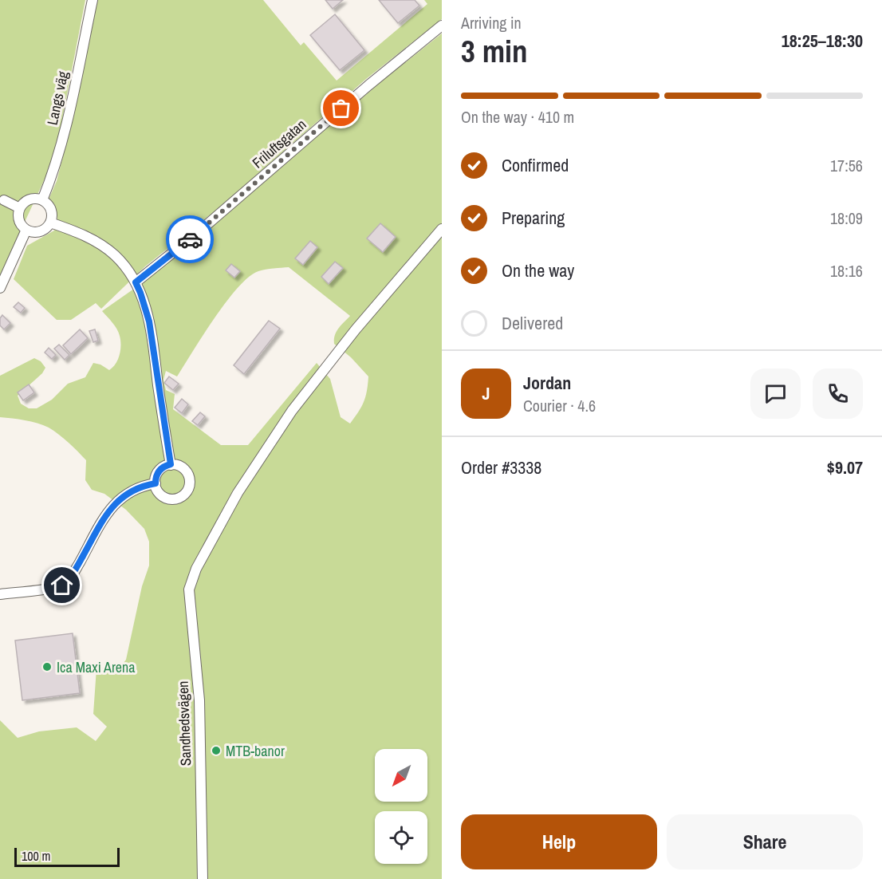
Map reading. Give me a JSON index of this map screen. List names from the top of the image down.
{
  "streets": {
    "street": ["Langs väg", "Friluftsgatan", "Sandhedsvägen"]
  },
  "places": ["Ica Maxi Arena", "MTB-banor"],
  "scale_bar": "100 m",
  "north": "bottom left",
  "page": {
    "heading": ["3 min", "Arriving in", "18:25–18:30"],
    "panel": [
      "Jordan",
      "Courier · 4.6",
      "Order #3338",
      "$9.07"
    ],
    "bar": "On the way · 410 m",
    "list": [
      ["Confirmed", "17:56"],
      ["Preparing", "18:09"],
      ["On the way", "18:16"],
      "Delivered"
    ],
    "round": "J",
    "buttons": ["Help", "Share"],
    "scale": "100 m"
  }
}
